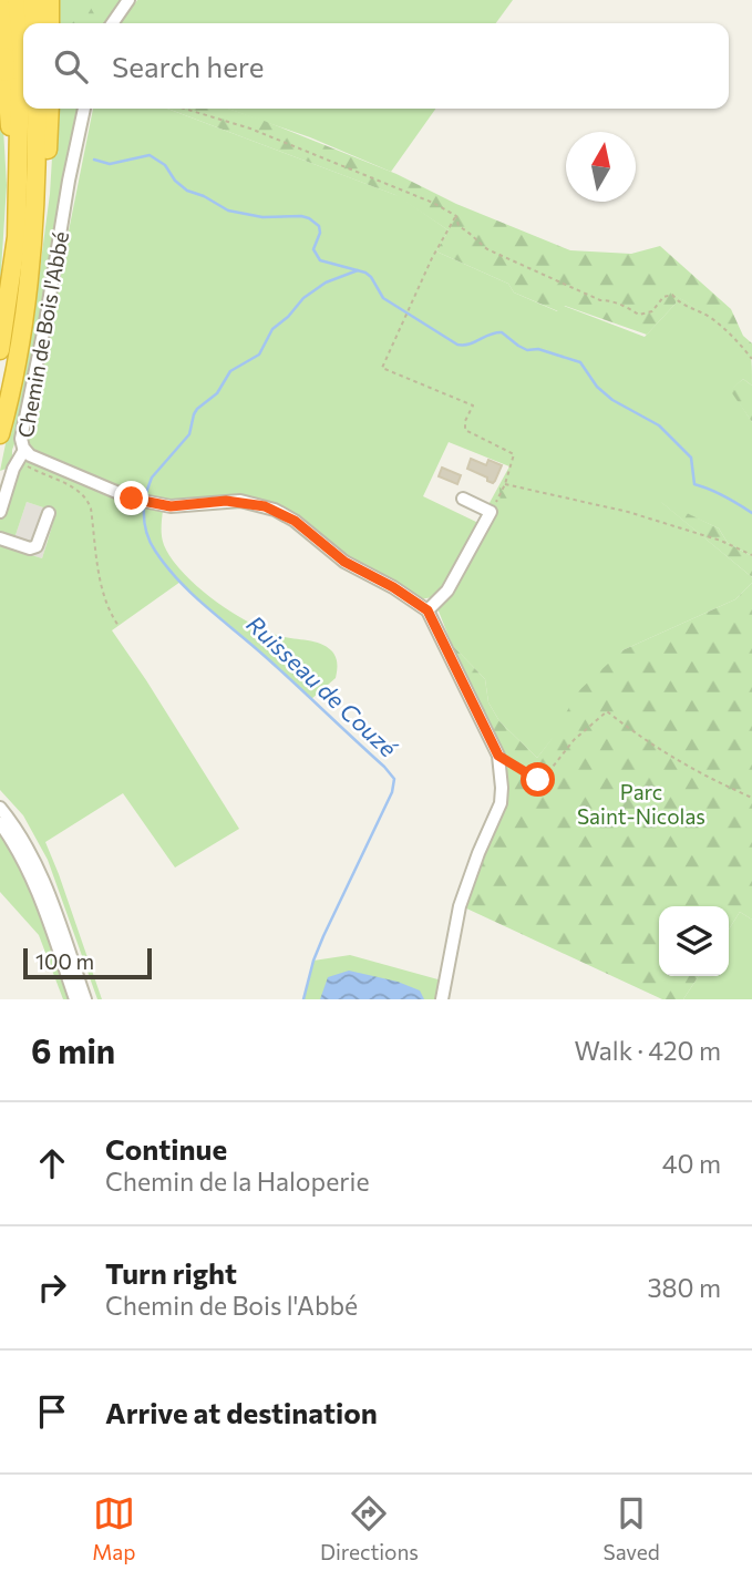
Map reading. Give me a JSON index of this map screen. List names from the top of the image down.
{
  "streets": {
    "street": ["Chemin de Bois l'Abbé"]
  },
  "water": ["Ruisseau de Couzé"],
  "parks": ["Parc Saint-Nicolas"],
  "scale_bar": "100 m",
  "north": "top",
  "page": {
    "search": "Search here",
    "scale": "100 m",
    "heading": ["6 min", "Walk · 420 m"],
    "list": [
      ["Continue", "Chemin de la Haloperie", "40 m"],
      ["Turn right", "Chemin de Bois l'Abbé", "380 m"],
      "Arrive at destination"
    ],
    "nav": ["Map", "Directions", "Saved"]
  }
}
